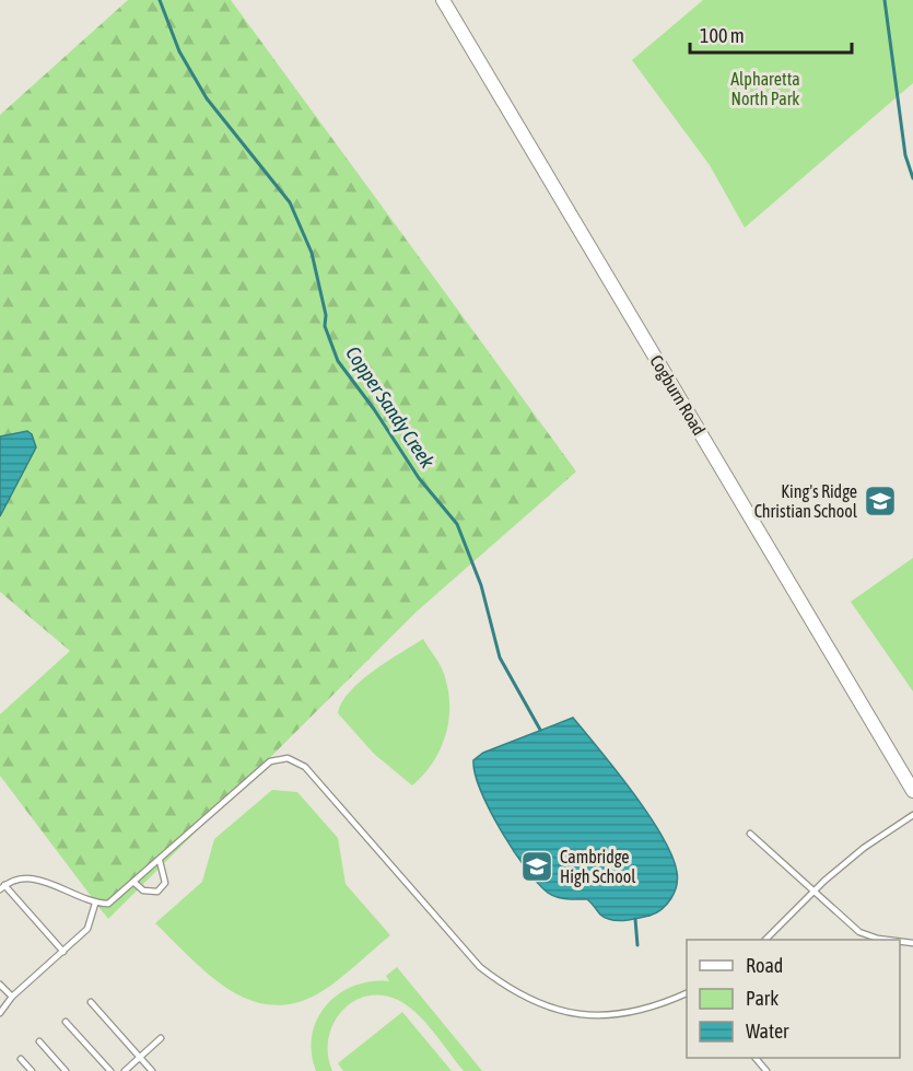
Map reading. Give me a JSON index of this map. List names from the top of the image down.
{
  "streets": {
    "street": ["Cogburn Road"]
  },
  "water": ["Copper Sandy Creek"],
  "parks": ["Alpharetta North Park"],
  "places": {
    "school or university": ["King's Ridge Christian School", "Cambridge High School"]
  },
  "legend": ["Road", "Park", "Water"],
  "scale_bar": "100 m"
}
